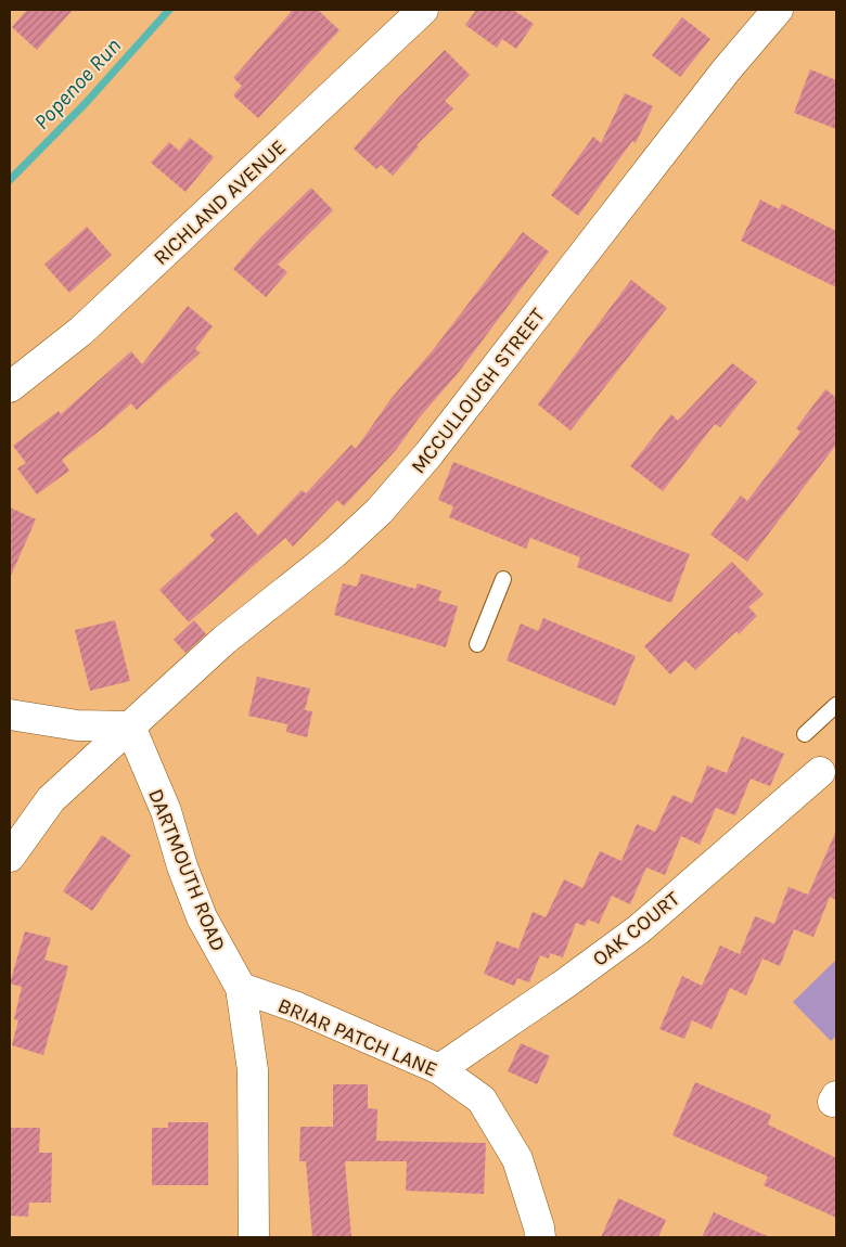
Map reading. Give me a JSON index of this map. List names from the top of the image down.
{
  "streets": {
    "street": [
      "RICHLAND AVENUE",
      "MCCULLOUGH STREET",
      "DARTMOUTH ROAD",
      "OAK COURT",
      "BRIAR PATCH LANE"
    ]
  },
  "crossings": [
    ["MCCULLOUGH STREET", "DARTMOUTH ROAD"],
    ["DARTMOUTH ROAD", "BRIAR PATCH LANE"],
    ["OAK COURT", "BRIAR PATCH LANE"]
  ],
  "water": ["Popenoe Run"]
}
